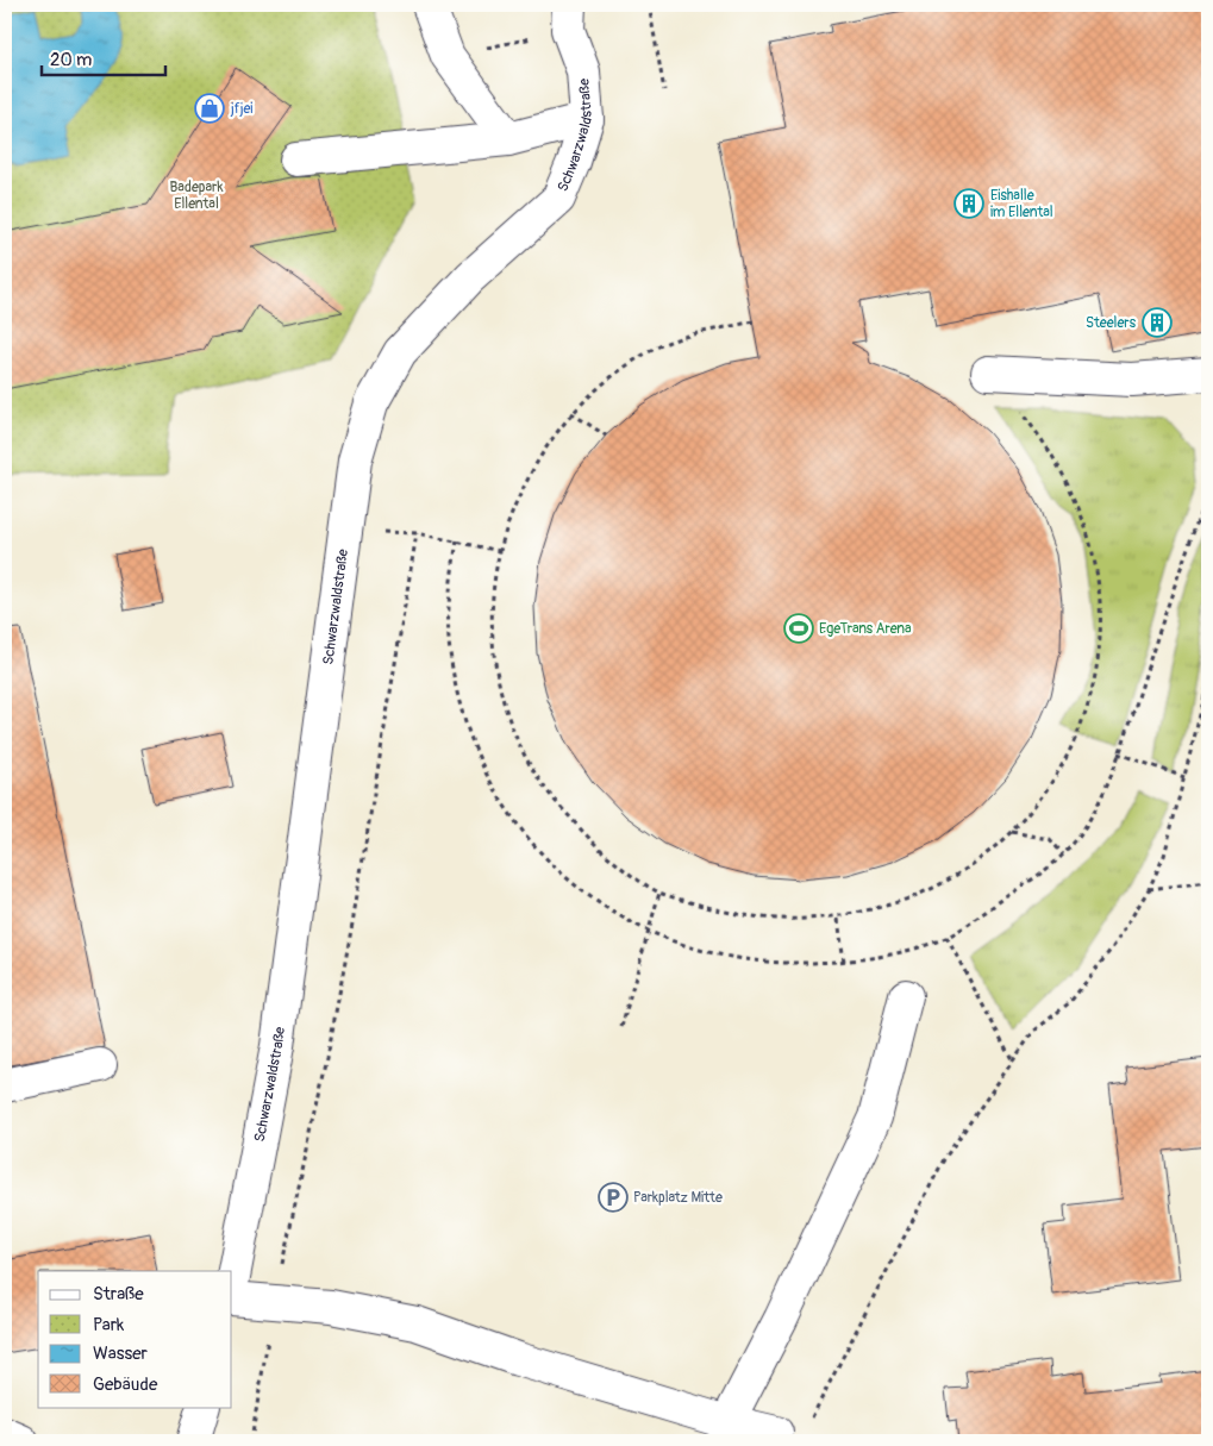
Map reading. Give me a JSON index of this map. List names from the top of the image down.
{
  "streets": {
    "street": ["Schwarzwaldstraße"]
  },
  "parks": ["Badepark Ellental"],
  "places": {
    "shop": ["jfjei"],
    "building": ["Eishalle im Ellental", "Steelers"],
    "sports": ["EgeTrans Arena"],
    "parking": ["Parkplatz Mitte"]
  },
  "legend": [
    "Straße",
    "Park",
    "Wasser",
    "Gebäude"
  ],
  "scale_bar": "20 m"
}
